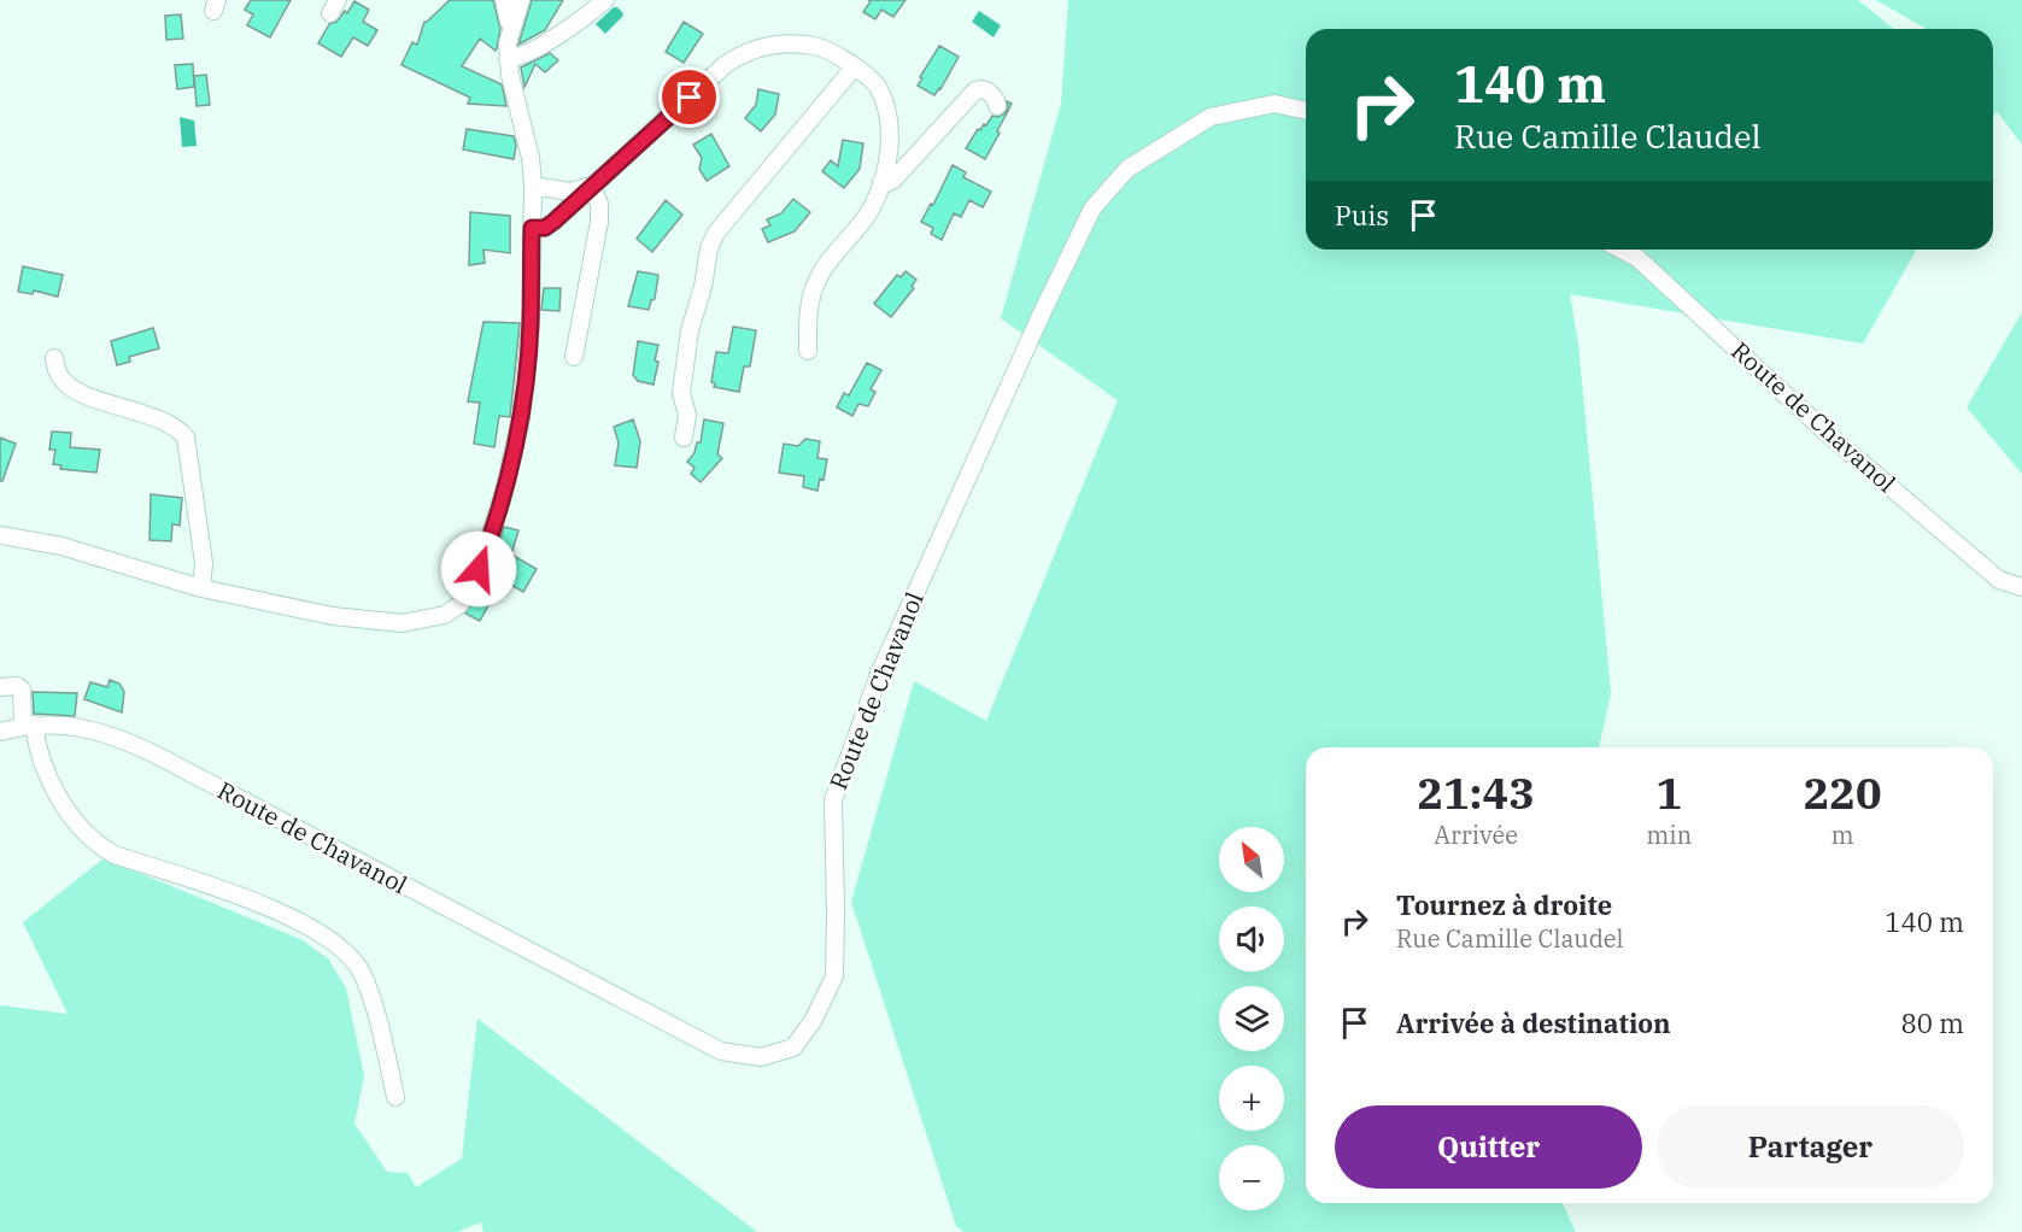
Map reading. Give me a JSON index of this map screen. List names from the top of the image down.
{
  "streets": {
    "street": ["Route de Chavanol"]
  },
  "north": "top left",
  "page": {
    "turn": ["140 m", "Rue Camille Claudel"],
    "then": "Puis",
    "eta": [
      "21:43",
      "Arrivée",
      "1",
      "min",
      "220",
      "m"
    ],
    "map_buttons": ["+", "−"],
    "list": [
      {
        "name": "Tournez à droite",
        "note": "Rue Camille Claudel",
        "value": "140 m"
      },
      {
        "name": "Arrivée à destination",
        "value": "80 m"
      }
    ],
    "buttons": ["Quitter", "Partager"]
  }
}
